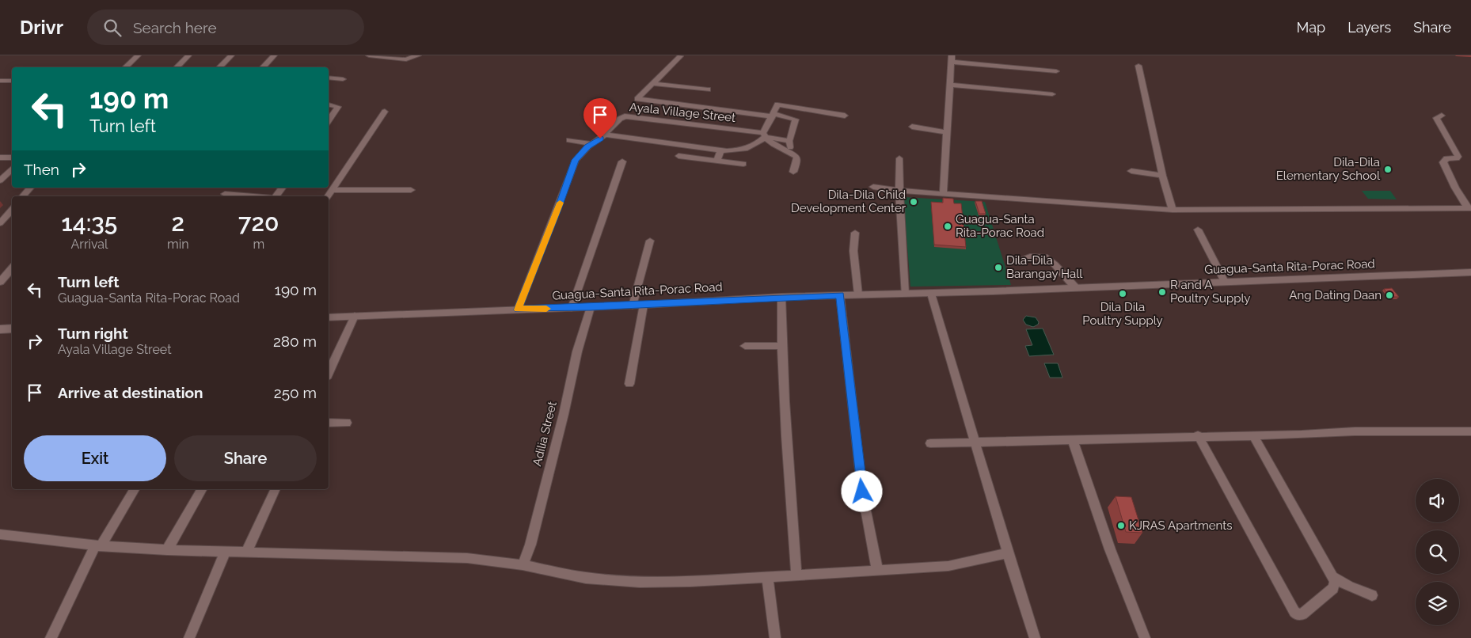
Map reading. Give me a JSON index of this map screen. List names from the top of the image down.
{
  "streets": {
    "main road": ["Guagua-Santa Rita-Porac Road"],
    "street": ["Ayala Village Street", "Adilia Street"]
  },
  "crossings": [
    ["Ayala Village Street", "Guagua-Santa Rita-Porac Road"],
    ["Guagua-Santa Rita-Porac Road", "Adilia Street"]
  ],
  "places": [
    "Dila-Dila Elementary School",
    "Dila-Dila Child Development Center",
    "Guagua-Santa Rita-Porac Road",
    "Dila-Dila Barangay Hall",
    "R and A Poultry Supply",
    "Dila Dila Poultry Supply",
    "Ang Dating Daan",
    "KJRAS Apartments"
  ],
  "page": {
    "header": "Drivr",
    "search": "Search here",
    "nav": ["Map", "Layers", "Share"],
    "turn": ["190 m", "Turn left"],
    "then": "Then",
    "eta": [
      "14:35",
      "Arrival",
      "2",
      "min",
      "720",
      "m"
    ],
    "list": [
      {
        "name": "Turn left",
        "note": "Guagua-Santa Rita-Porac Road",
        "value": "190 m"
      },
      {
        "name": "Turn right",
        "note": "Ayala Village Street",
        "value": "280 m"
      },
      {
        "name": "Arrive at destination",
        "value": "250 m"
      }
    ],
    "buttons": ["Exit", "Share"]
  }
}
